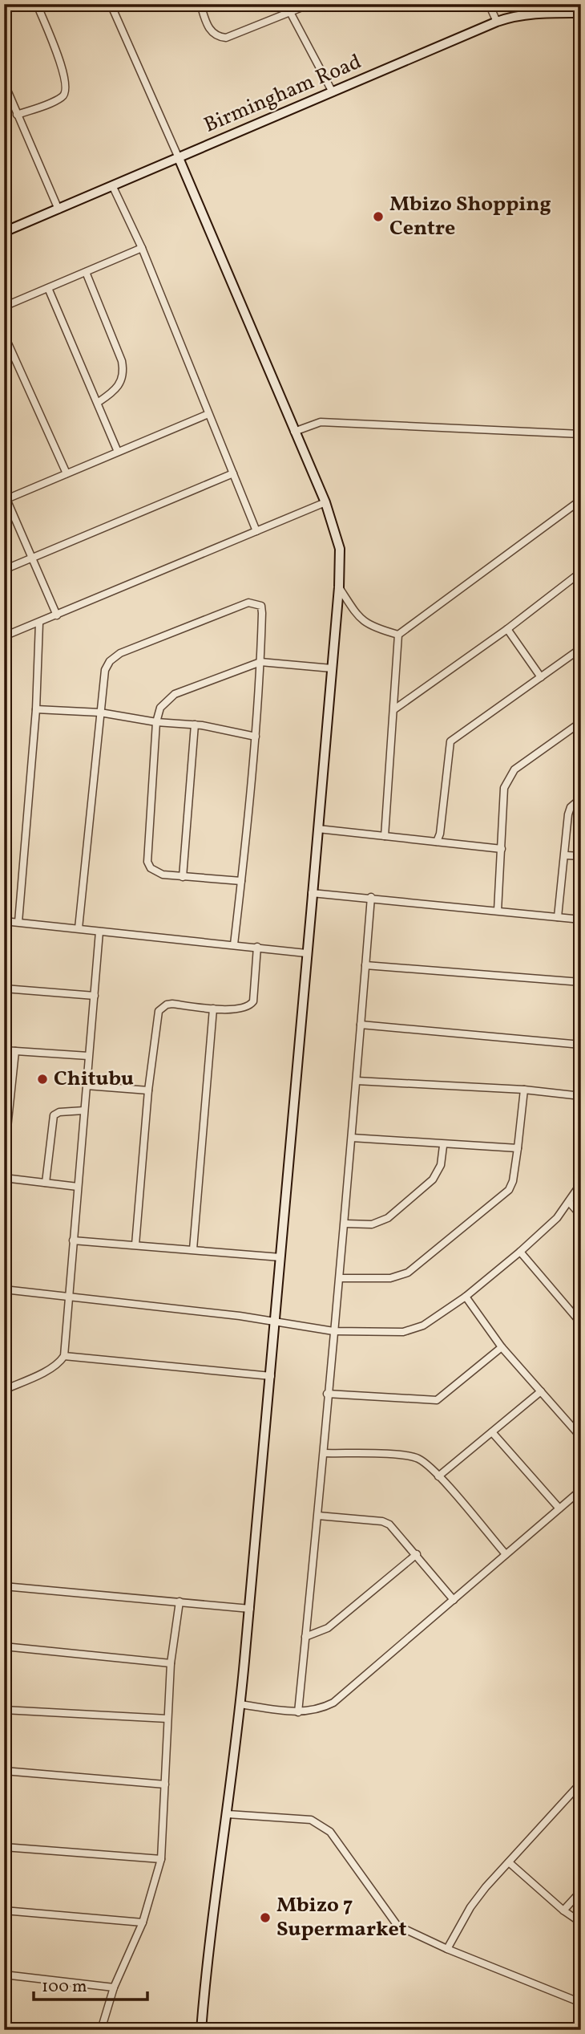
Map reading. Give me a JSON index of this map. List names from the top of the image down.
{
  "streets": {
    "street": ["Birmingham Road"]
  },
  "places": ["Mbizo Shopping Centre", "Chitubu", "Mbizo 7 Supermarket"],
  "scale_bar": "100 m"
}
